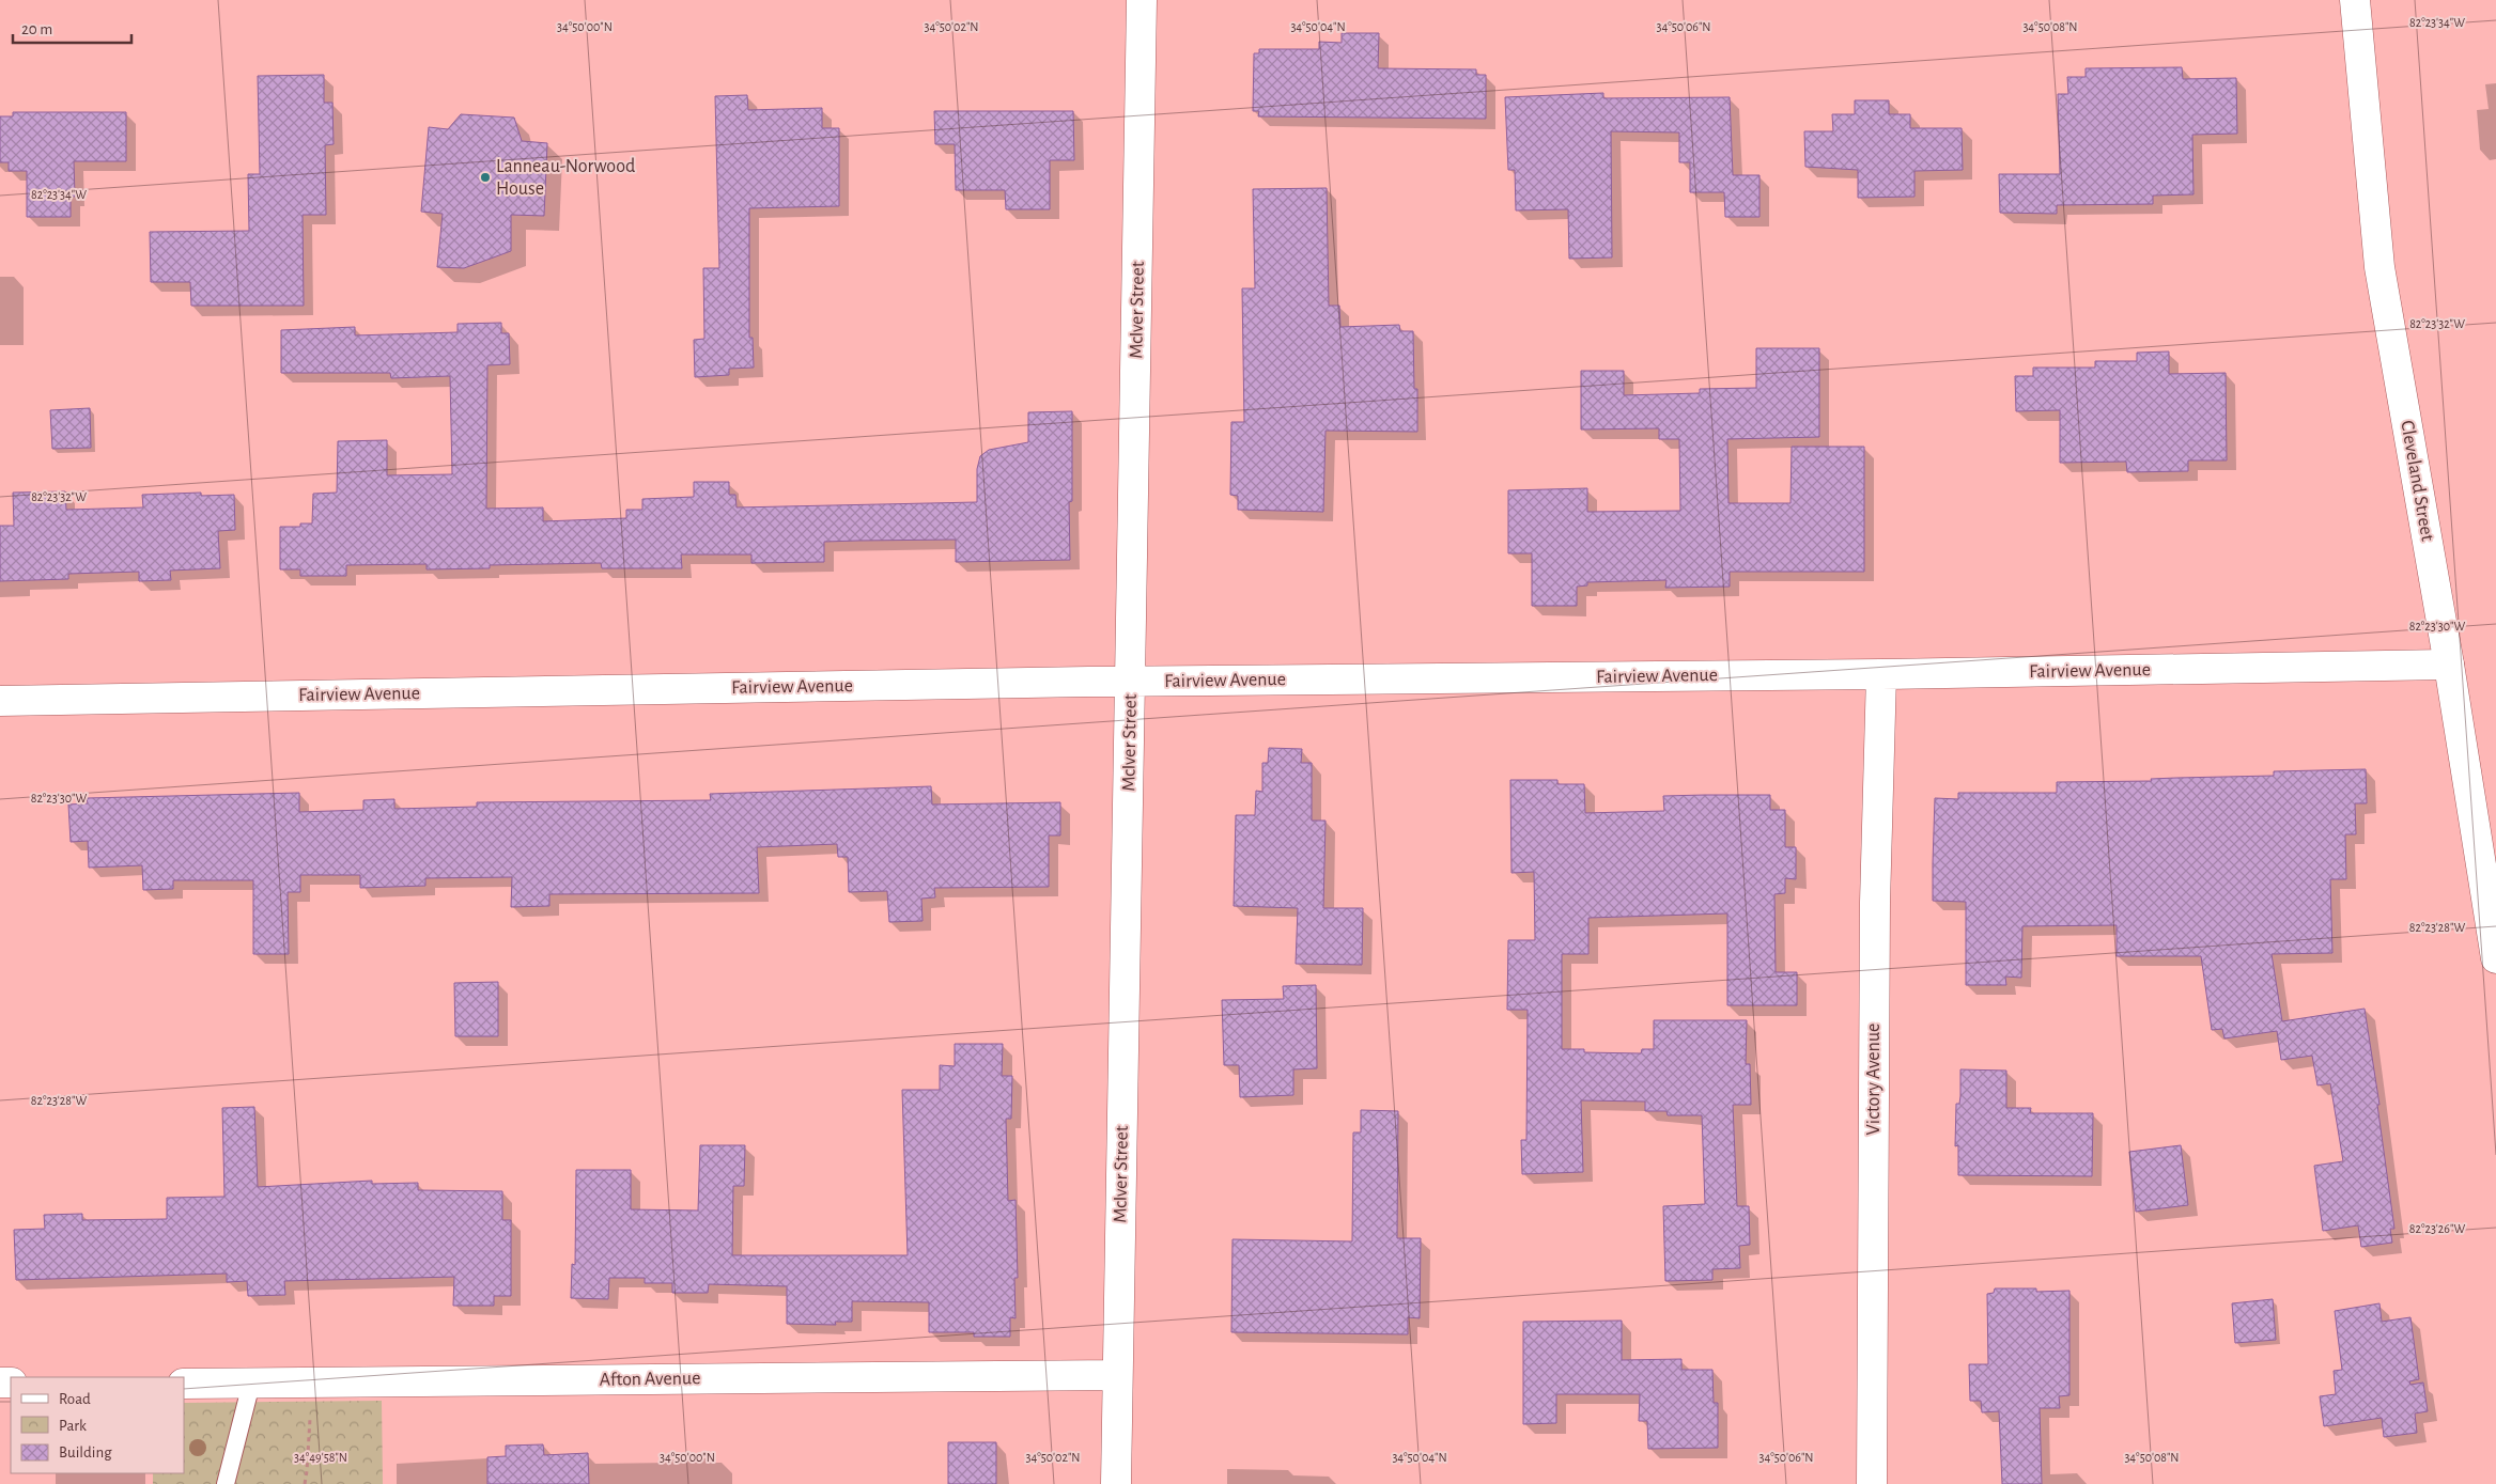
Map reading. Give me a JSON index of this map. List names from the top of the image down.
{
  "streets": {
    "street": [
      "McIver Street",
      "Cleveland Street",
      "Fairview Avenue",
      "Victory Avenue",
      "Afton Avenue"
    ]
  },
  "crossings": [
    ["McIver Street", "Fairview Avenue"],
    ["McIver Street", "Afton Avenue"],
    ["Cleveland Street", "Fairview Avenue"],
    ["Fairview Avenue", "Victory Avenue"]
  ],
  "places": ["Lanneau-Norwood House"],
  "legend": ["Road", "Park", "Building"],
  "scale_bar": "20 m",
  "coordinates": [
    "82°23'34\"W",
    "34°50'00\"N",
    "34°50'02\"N",
    "34°50'04\"N",
    "34°50'06\"N",
    "34°50'08\"N",
    "82°23'32\"W",
    "82°23'30\"W",
    "82°23'28\"W",
    "82°23'26\"W",
    "34°49'58\"N"
  ]
}
